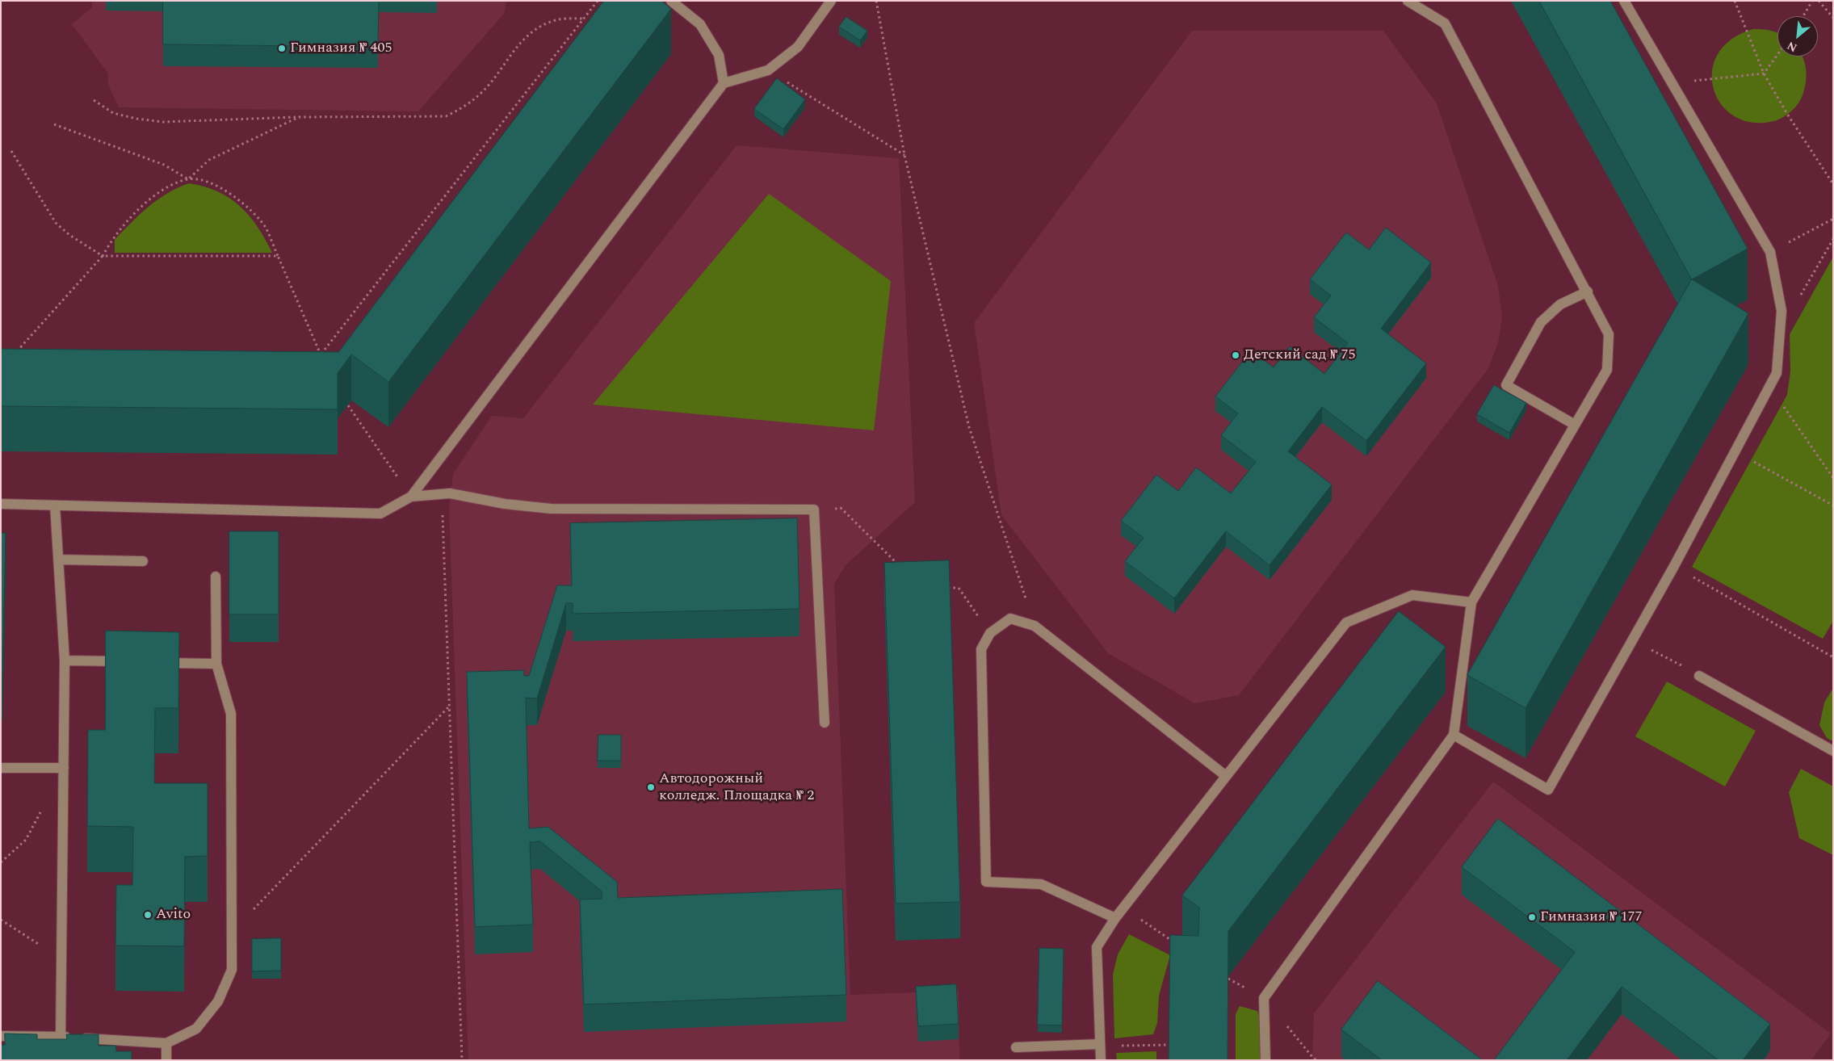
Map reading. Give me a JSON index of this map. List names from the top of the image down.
{
  "places": [
    "Гимназия № 405",
    "Детский сад № 75",
    "Автодорожный колледж. Площадка № 2",
    "Avito",
    "Гимназия № 177"
  ],
  "north": "bottom left"
}
